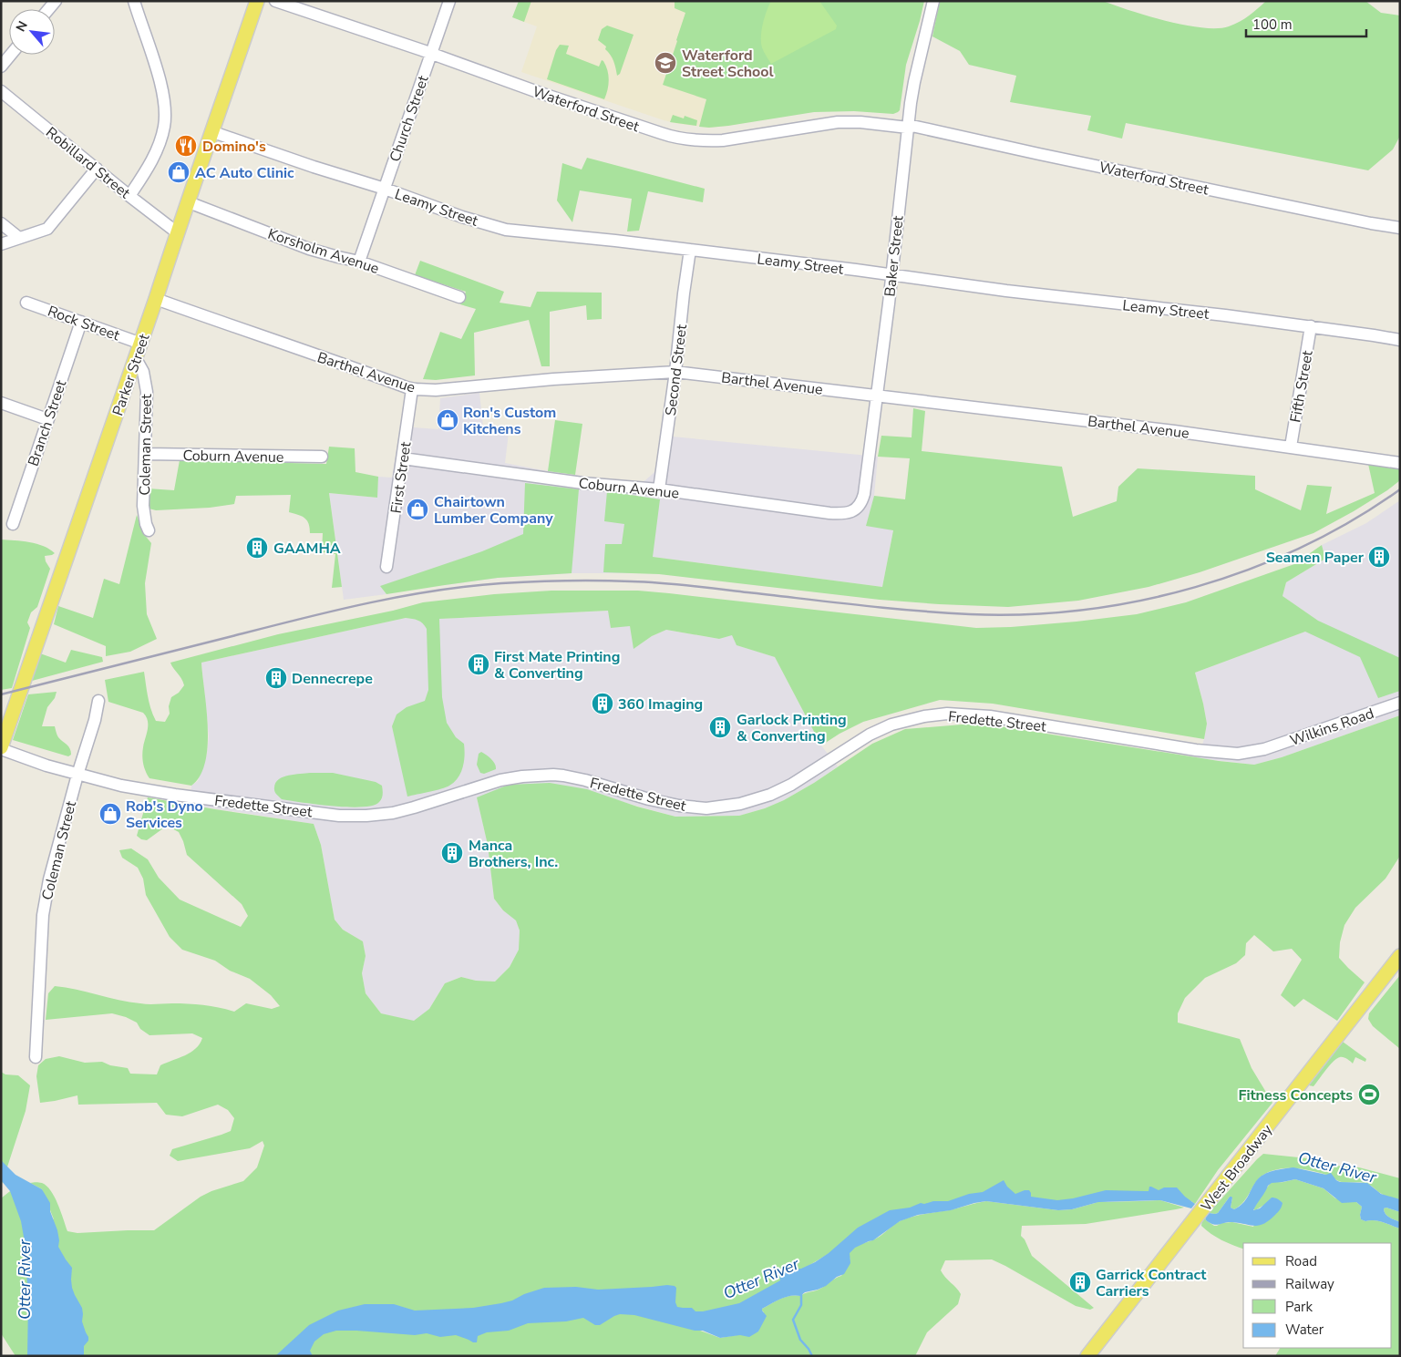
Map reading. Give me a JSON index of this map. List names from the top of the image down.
{
  "streets": {
    "main road": ["Parker Street", "West Broadway"],
    "street": [
      "Waterford Street",
      "Church Street",
      "Robillard Street",
      "Leamy Street",
      "Korsholm Avenue",
      "Baker Street",
      "Rock Street",
      "Second Street",
      "Barthel Avenue",
      "Fifth Street",
      "Branch Street",
      "Coleman Street",
      "Coburn Avenue",
      "First Street",
      "Fredette Street",
      "Wilkins Road"
    ]
  },
  "crossings": [
    ["Waterford Street", "Church Street"],
    ["Waterford Street", "Baker Street"],
    ["Church Street", "Leamy Street"],
    ["Church Street", "Korsholm Avenue"],
    ["Robillard Street", "Parker Street"],
    ["Leamy Street", "Baker Street"],
    ["Leamy Street", "Second Street"],
    ["Leamy Street", "Parker Street"],
    ["Leamy Street", "Fifth Street"],
    ["Korsholm Avenue", "Parker Street"],
    ["Baker Street", "Barthel Avenue"],
    ["Baker Street", "Coburn Avenue"],
    ["Rock Street", "Parker Street"],
    ["Rock Street", "Branch Street"],
    ["Second Street", "Barthel Avenue"],
    ["Second Street", "Coburn Avenue"],
    ["Barthel Avenue", "Parker Street"],
    ["Barthel Avenue", "Fifth Street"],
    ["Barthel Avenue", "First Street"],
    ["Parker Street", "Coleman Street"],
    ["Parker Street", "Fredette Street"],
    ["Coleman Street", "Coburn Avenue"],
    ["Coleman Street", "Fredette Street"],
    ["Coburn Avenue", "First Street"],
    ["Fredette Street", "Wilkins Road"]
  ],
  "water": ["Otter River"],
  "places": {
    "school or university": ["Waterford Street School"],
    "restaurant": ["Domino's"],
    "shop": [
      "AC Auto Clinic",
      "Ron's Custom Kitchens",
      "Chairtown Lumber Company",
      "Rob's Dyno Services"
    ],
    "building": [
      "GAAMHA",
      "Seamen Paper",
      "First Mate Printing & Converting",
      "Dennecrepe",
      "360 Imaging",
      "Garlock Printing & Converting",
      "Manca Brothers, Inc.",
      "Garrick Contract Carriers"
    ],
    "sports": ["Fitness Concepts"]
  },
  "legend": [
    "Road",
    "Railway",
    "Park",
    "Water"
  ],
  "scale_bar": "100 m",
  "north": "top left"
}
